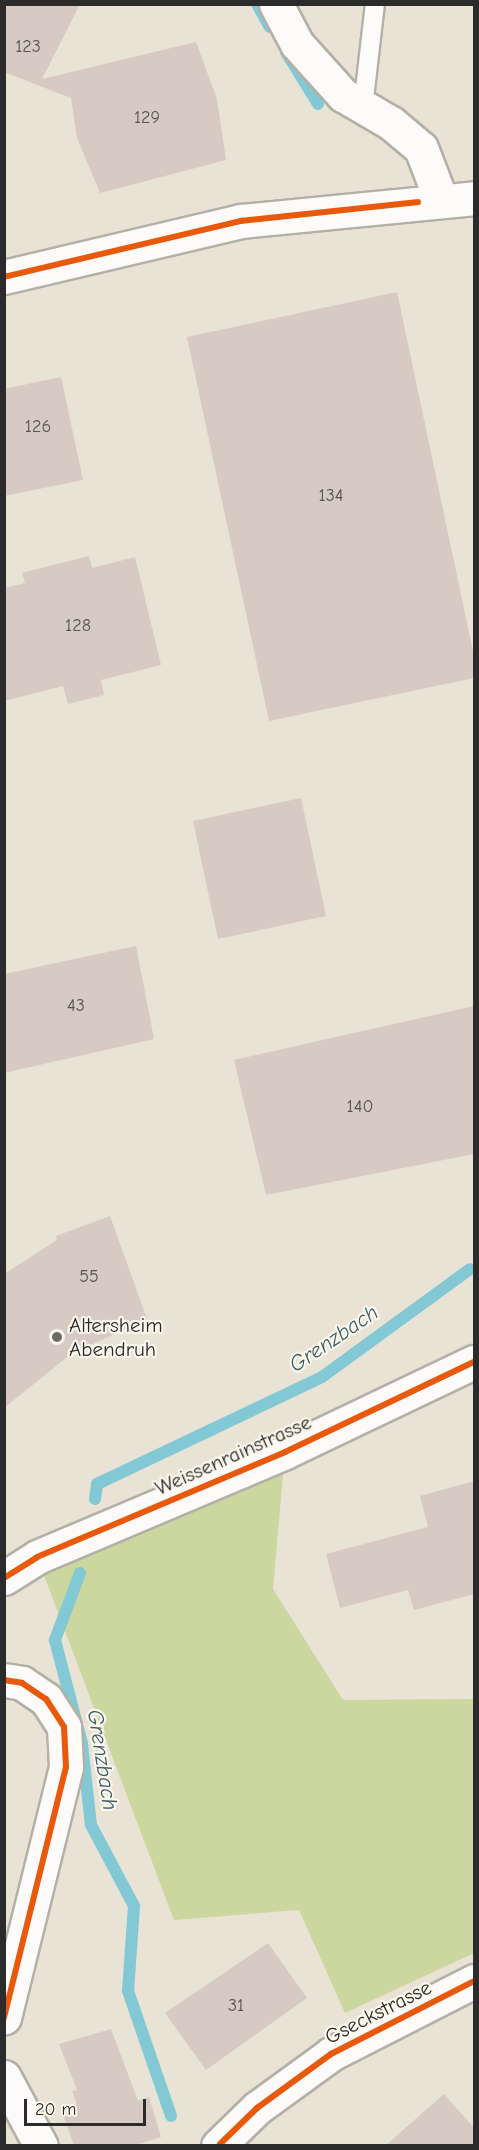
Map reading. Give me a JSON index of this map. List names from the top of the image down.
{
  "streets": {
    "street": ["Weissenrainstrasse", "Gseckstrasse"]
  },
  "water": ["Grenzbach"],
  "places": ["Altersheim Abendruh"],
  "house_numbers": [
    "123",
    "129",
    "126",
    "134",
    "128",
    "43",
    "140",
    "55",
    "31"
  ],
  "scale_bar": "20 m"
}
